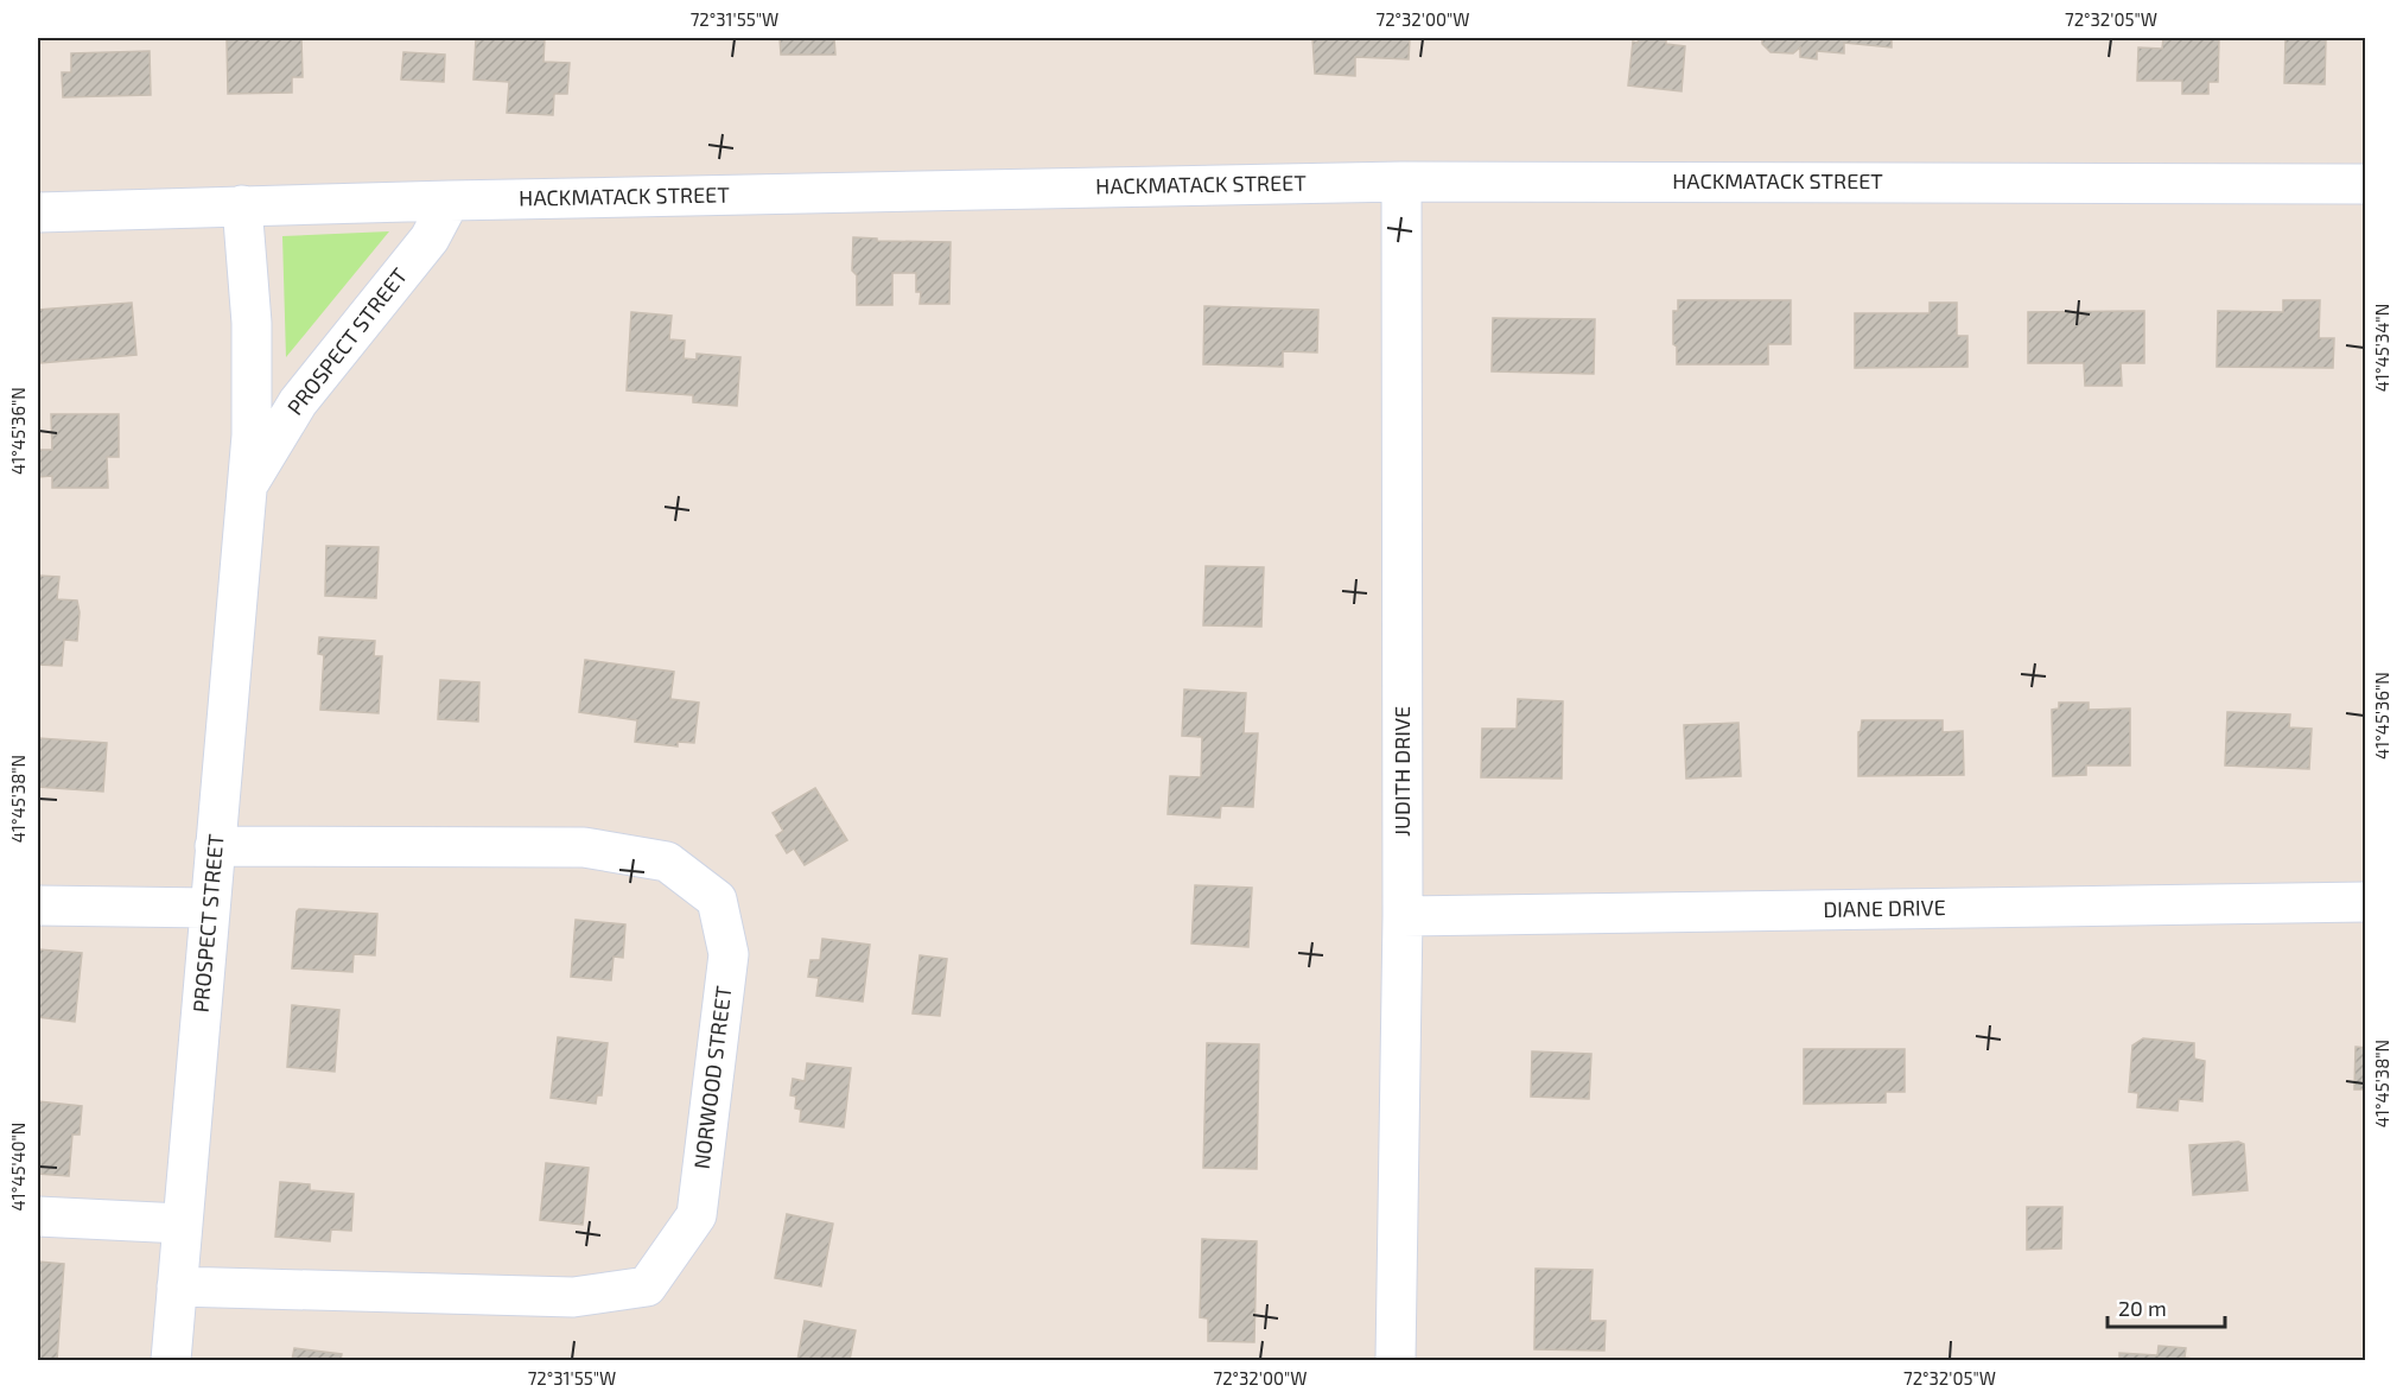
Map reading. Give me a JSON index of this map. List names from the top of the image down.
{
  "streets": {
    "street": [
      "HACKMATACK STREET",
      "PROSPECT STREET",
      "JUDITH DRIVE",
      "DIANE DRIVE",
      "NORWOOD STREET"
    ]
  },
  "crossings": [
    ["HACKMATACK STREET", "PROSPECT STREET"],
    ["HACKMATACK STREET", "JUDITH DRIVE"],
    ["PROSPECT STREET", "NORWOOD STREET"],
    ["JUDITH DRIVE", "DIANE DRIVE"]
  ],
  "scale_bar": "20 m",
  "coordinates": [
    "72°31'55\"W",
    "72°32'00\"W",
    "72°32'05\"W",
    "41°45'34\"N",
    "41°45'36\"N",
    "41°45'38\"N",
    "41°45'40\"N"
  ]
}
